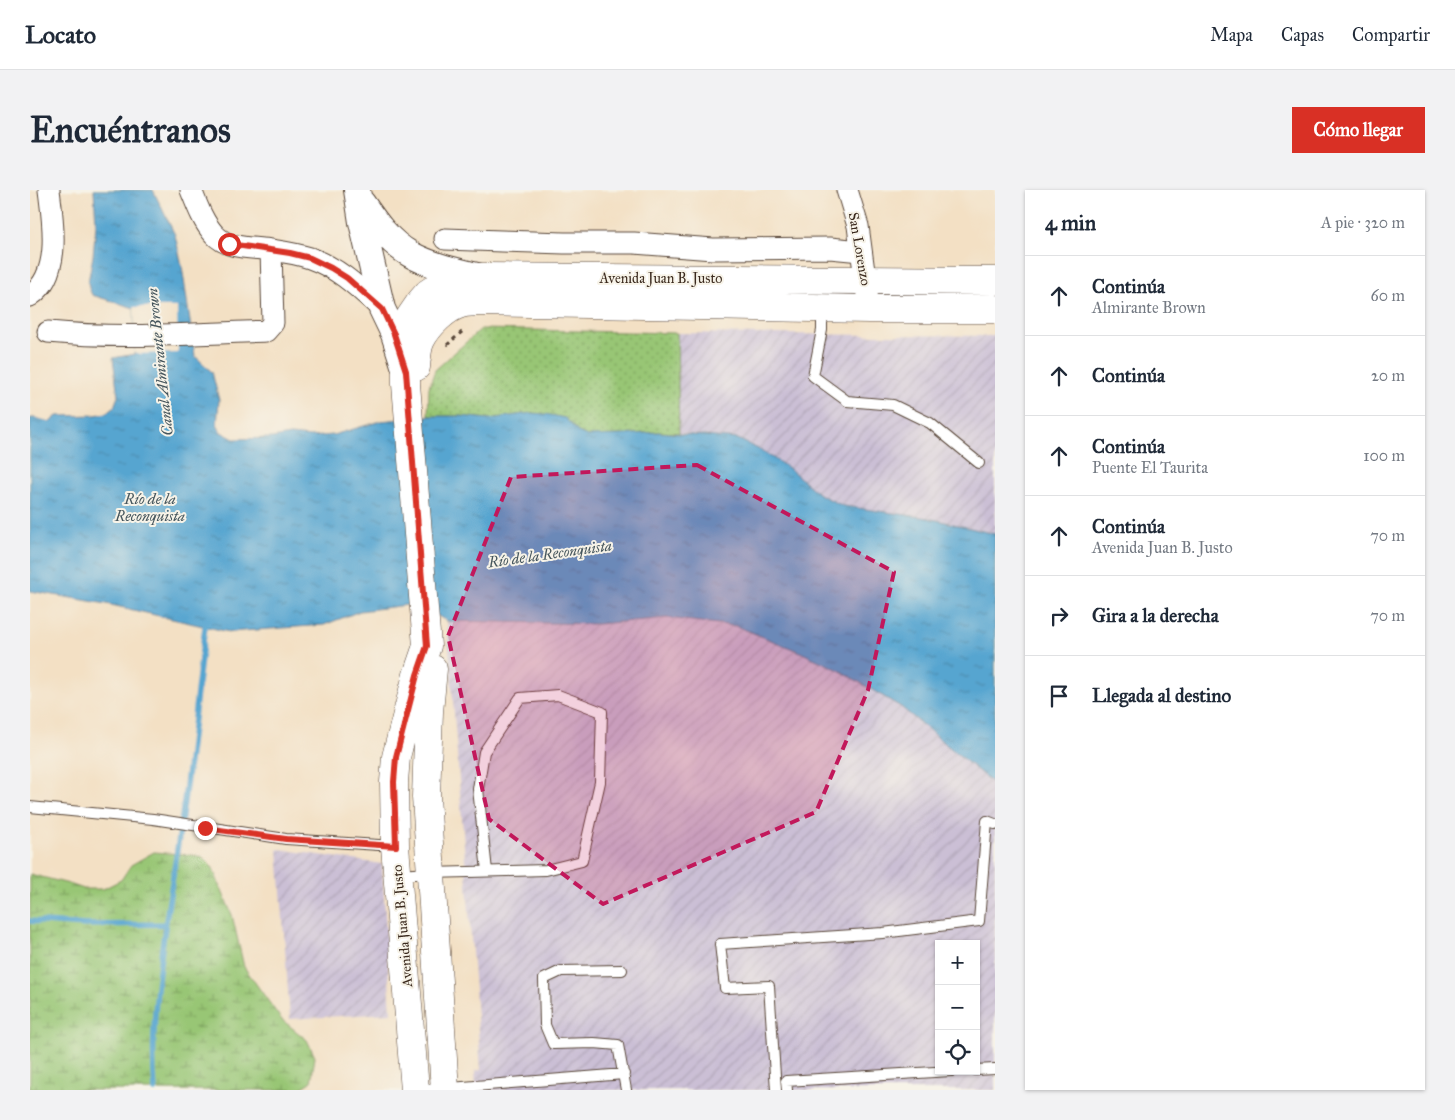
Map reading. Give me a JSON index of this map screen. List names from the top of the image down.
{
  "streets": {
    "main road": ["Avenida Juan B. Justo"],
    "street": ["San Lorenzo"]
  },
  "crossings": [
    ["San Lorenzo", "Avenida Juan B. Justo"]
  ],
  "water": ["Canal Almirante Brown", "Río de la Reconquista"],
  "page": {
    "header": "Locato",
    "nav": ["Mapa", "Capas", "Compartir"],
    "buttons": "Cómo llegar",
    "title": "Encuéntranos",
    "heading": ["4 min", "A pie · 320 m"],
    "list": [
      ["Continúa", "Almirante Brown", "60 m"],
      ["Continúa", "20 m"],
      ["Continúa", "Puente El Taurita", "100 m"],
      ["Continúa", "Avenida Juan B. Justo", "70 m"],
      ["Gira a la derecha", "70 m"],
      "Llegada al destino"
    ],
    "map_buttons": ["+", "−"]
  }
}
